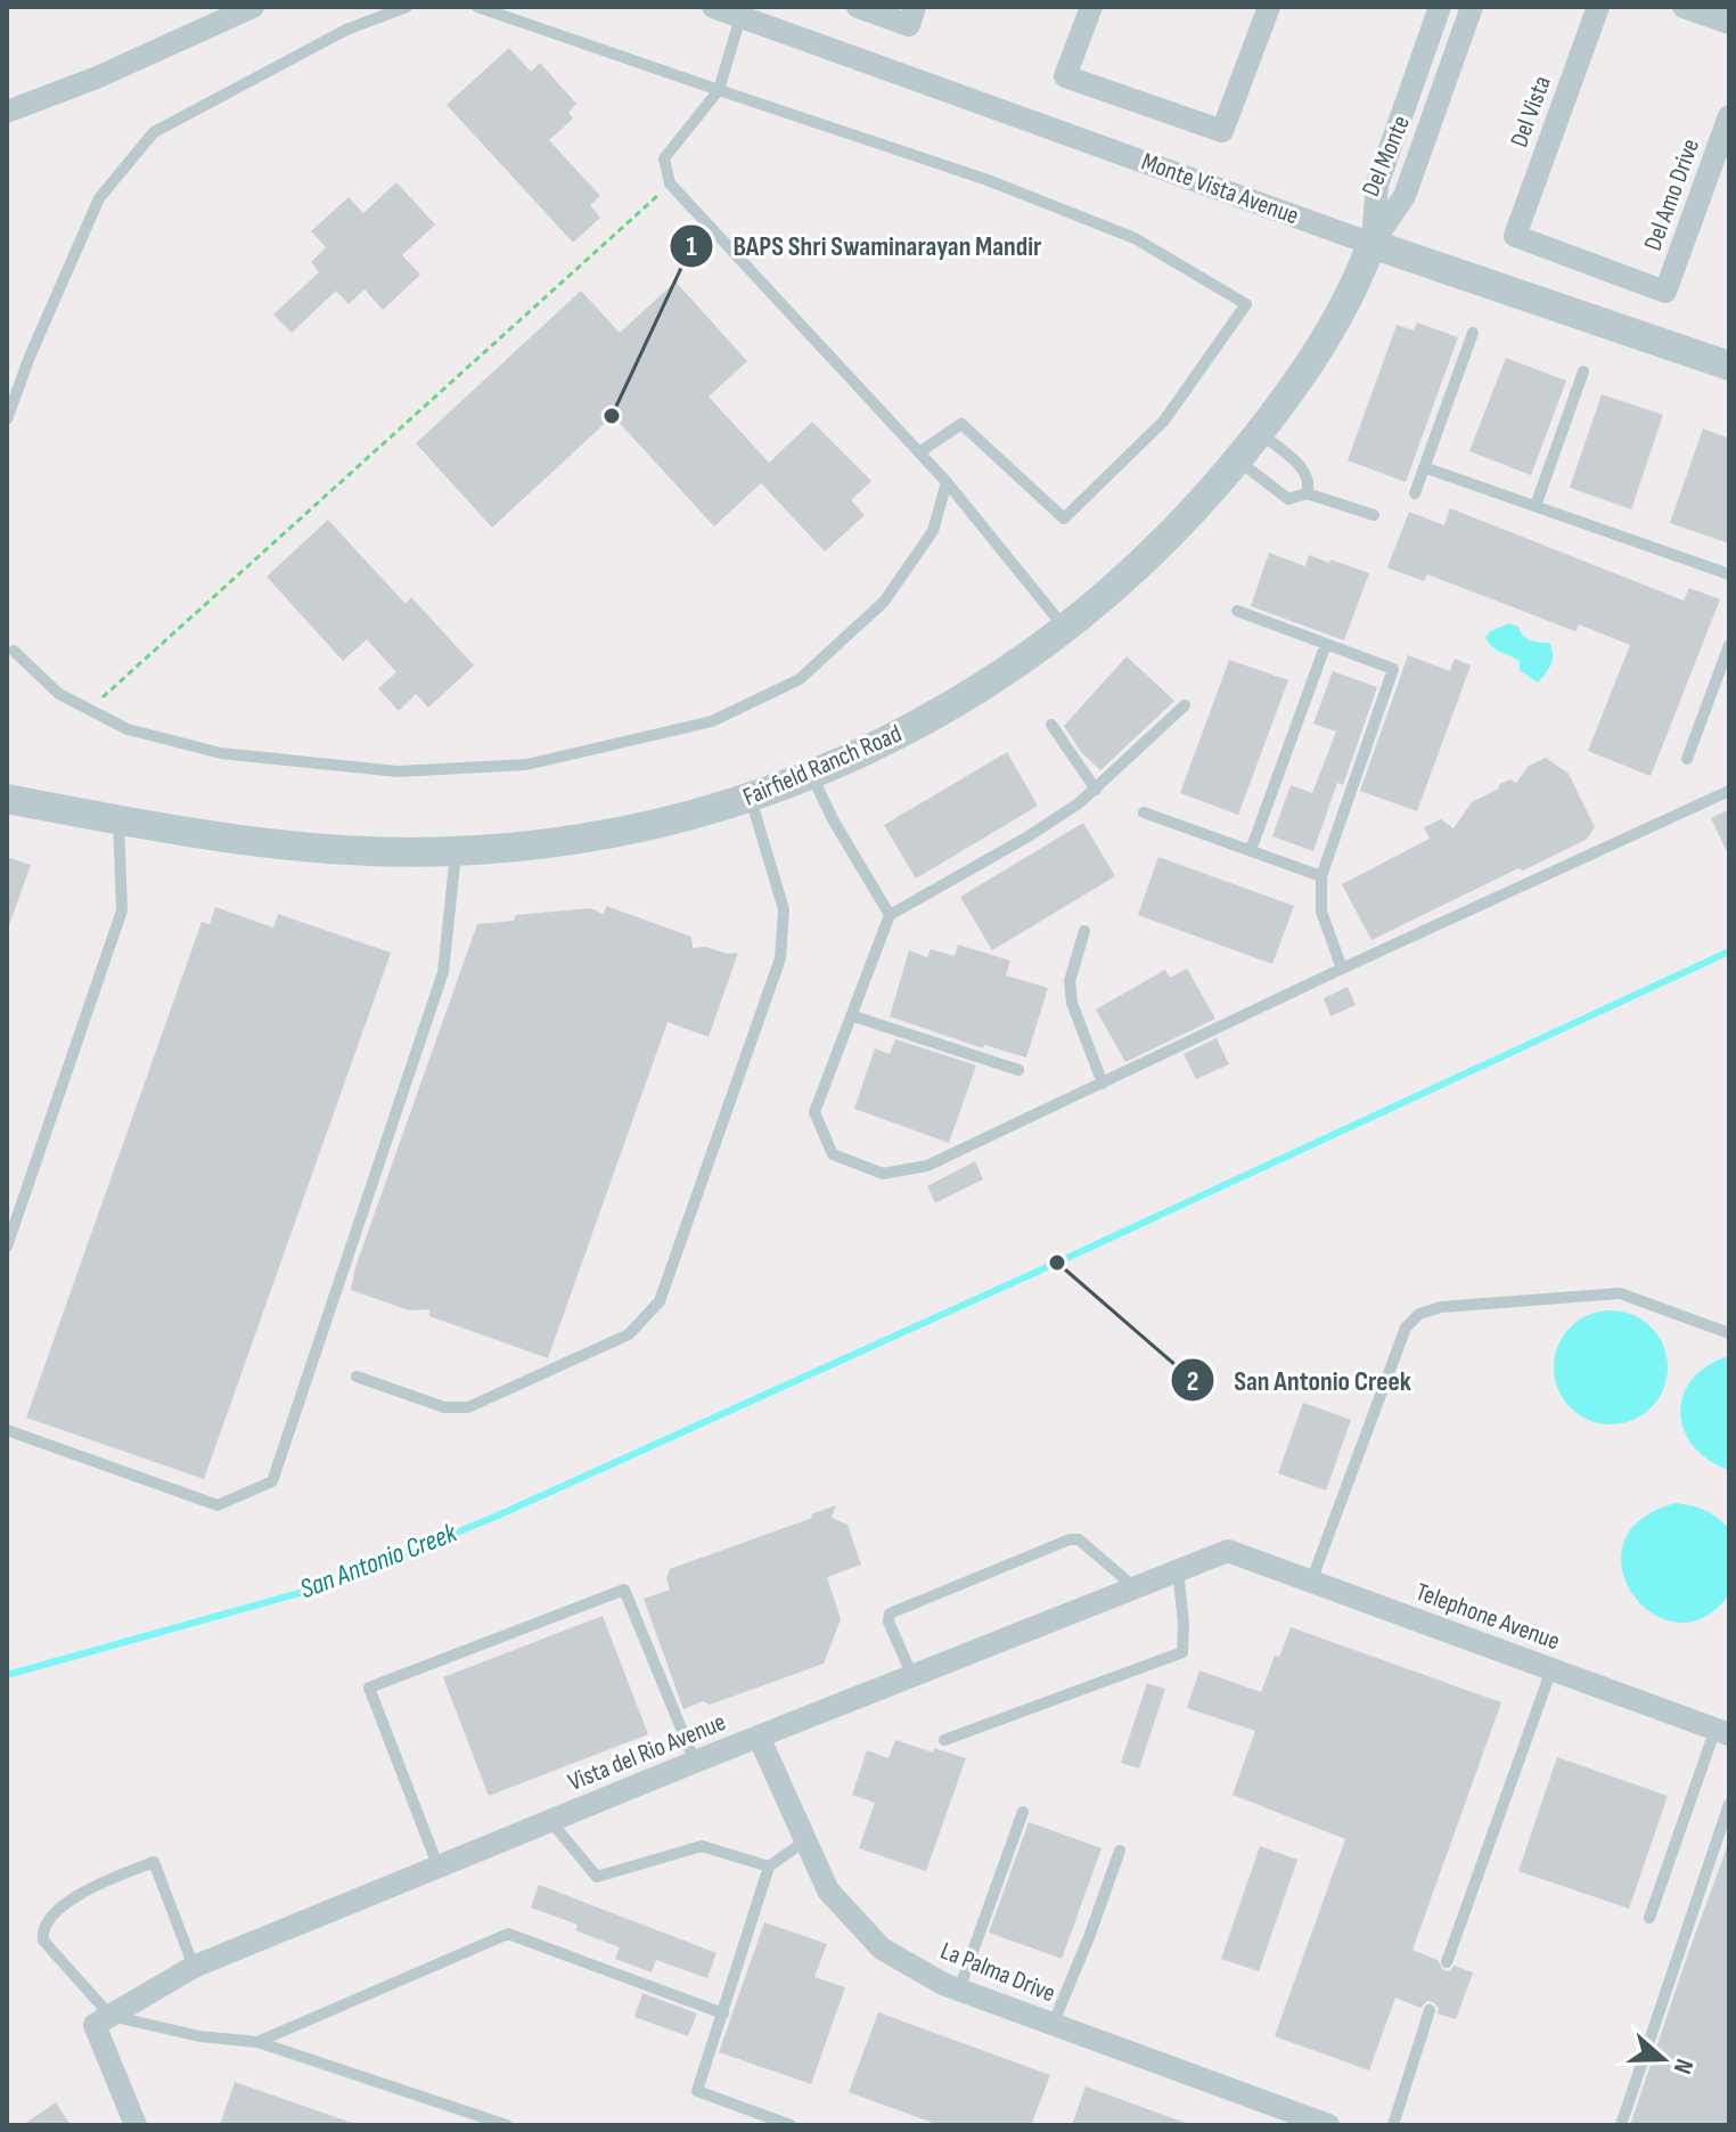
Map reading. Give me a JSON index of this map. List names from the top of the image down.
{
  "streets": {
    "street": [
      "Del Vista",
      "Del Monte",
      "Monte Vista Avenue",
      "Del Amo Drive",
      "Fairfield Ranch Road",
      "Telephone Avenue",
      "Vista del Rio Avenue",
      "La Palma Drive"
    ]
  },
  "crossings": [
    ["Del Vista", "Del Amo Drive"],
    ["Del Monte", "Monte Vista Avenue"],
    ["Del Monte", "Fairfield Ranch Road"],
    ["Monte Vista Avenue", "Fairfield Ranch Road"],
    ["Telephone Avenue", "Vista del Rio Avenue"],
    ["Vista del Rio Avenue", "La Palma Drive"]
  ],
  "water": ["San Antonio Creek"],
  "places": ["BAPS Shri Swaminarayan Mandir", "San Antonio Creek"],
  "north": "right"
}
